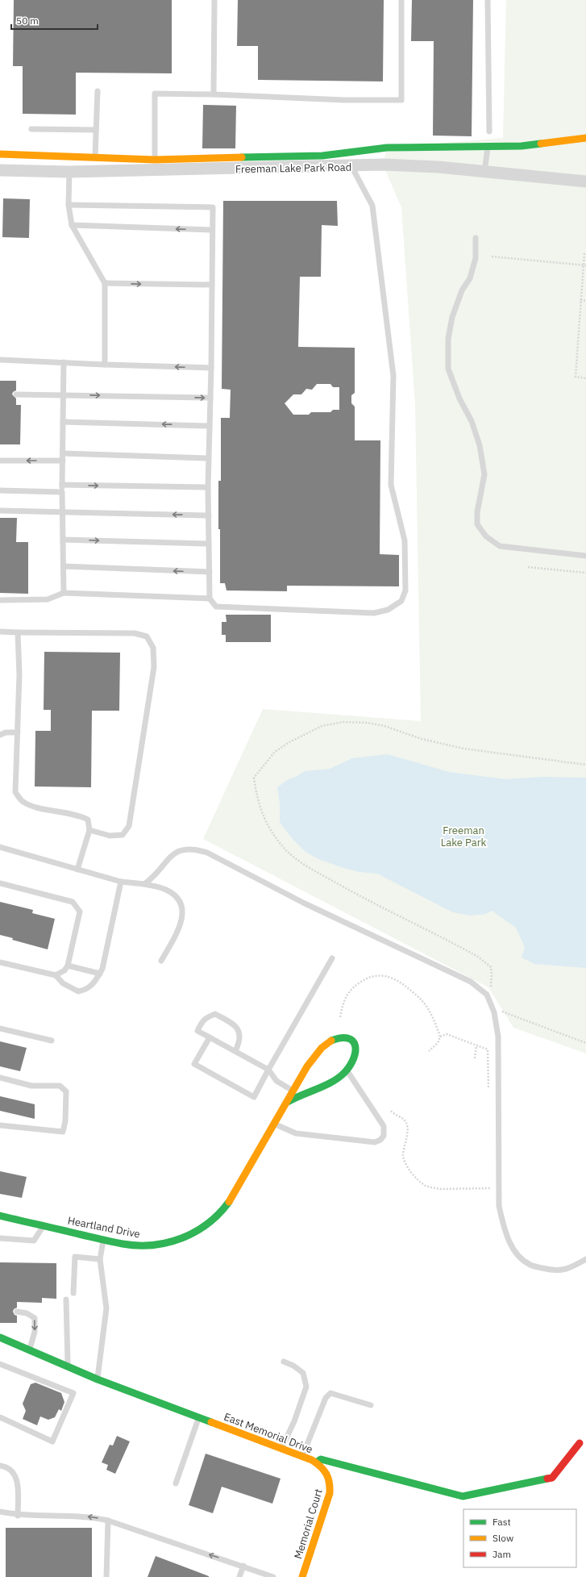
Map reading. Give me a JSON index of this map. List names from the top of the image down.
{
  "streets": {
    "street": [
      "Freeman Lake Park Road",
      "Heartland Drive",
      "East Memorial Drive",
      "Memorial Court"
    ]
  },
  "crossings": [
    ["East Memorial Drive", "Memorial Court"]
  ],
  "parks": ["Freeman Lake Park"],
  "legend": ["Fast", "Slow", "Jam"],
  "scale_bar": "50 m"
}
